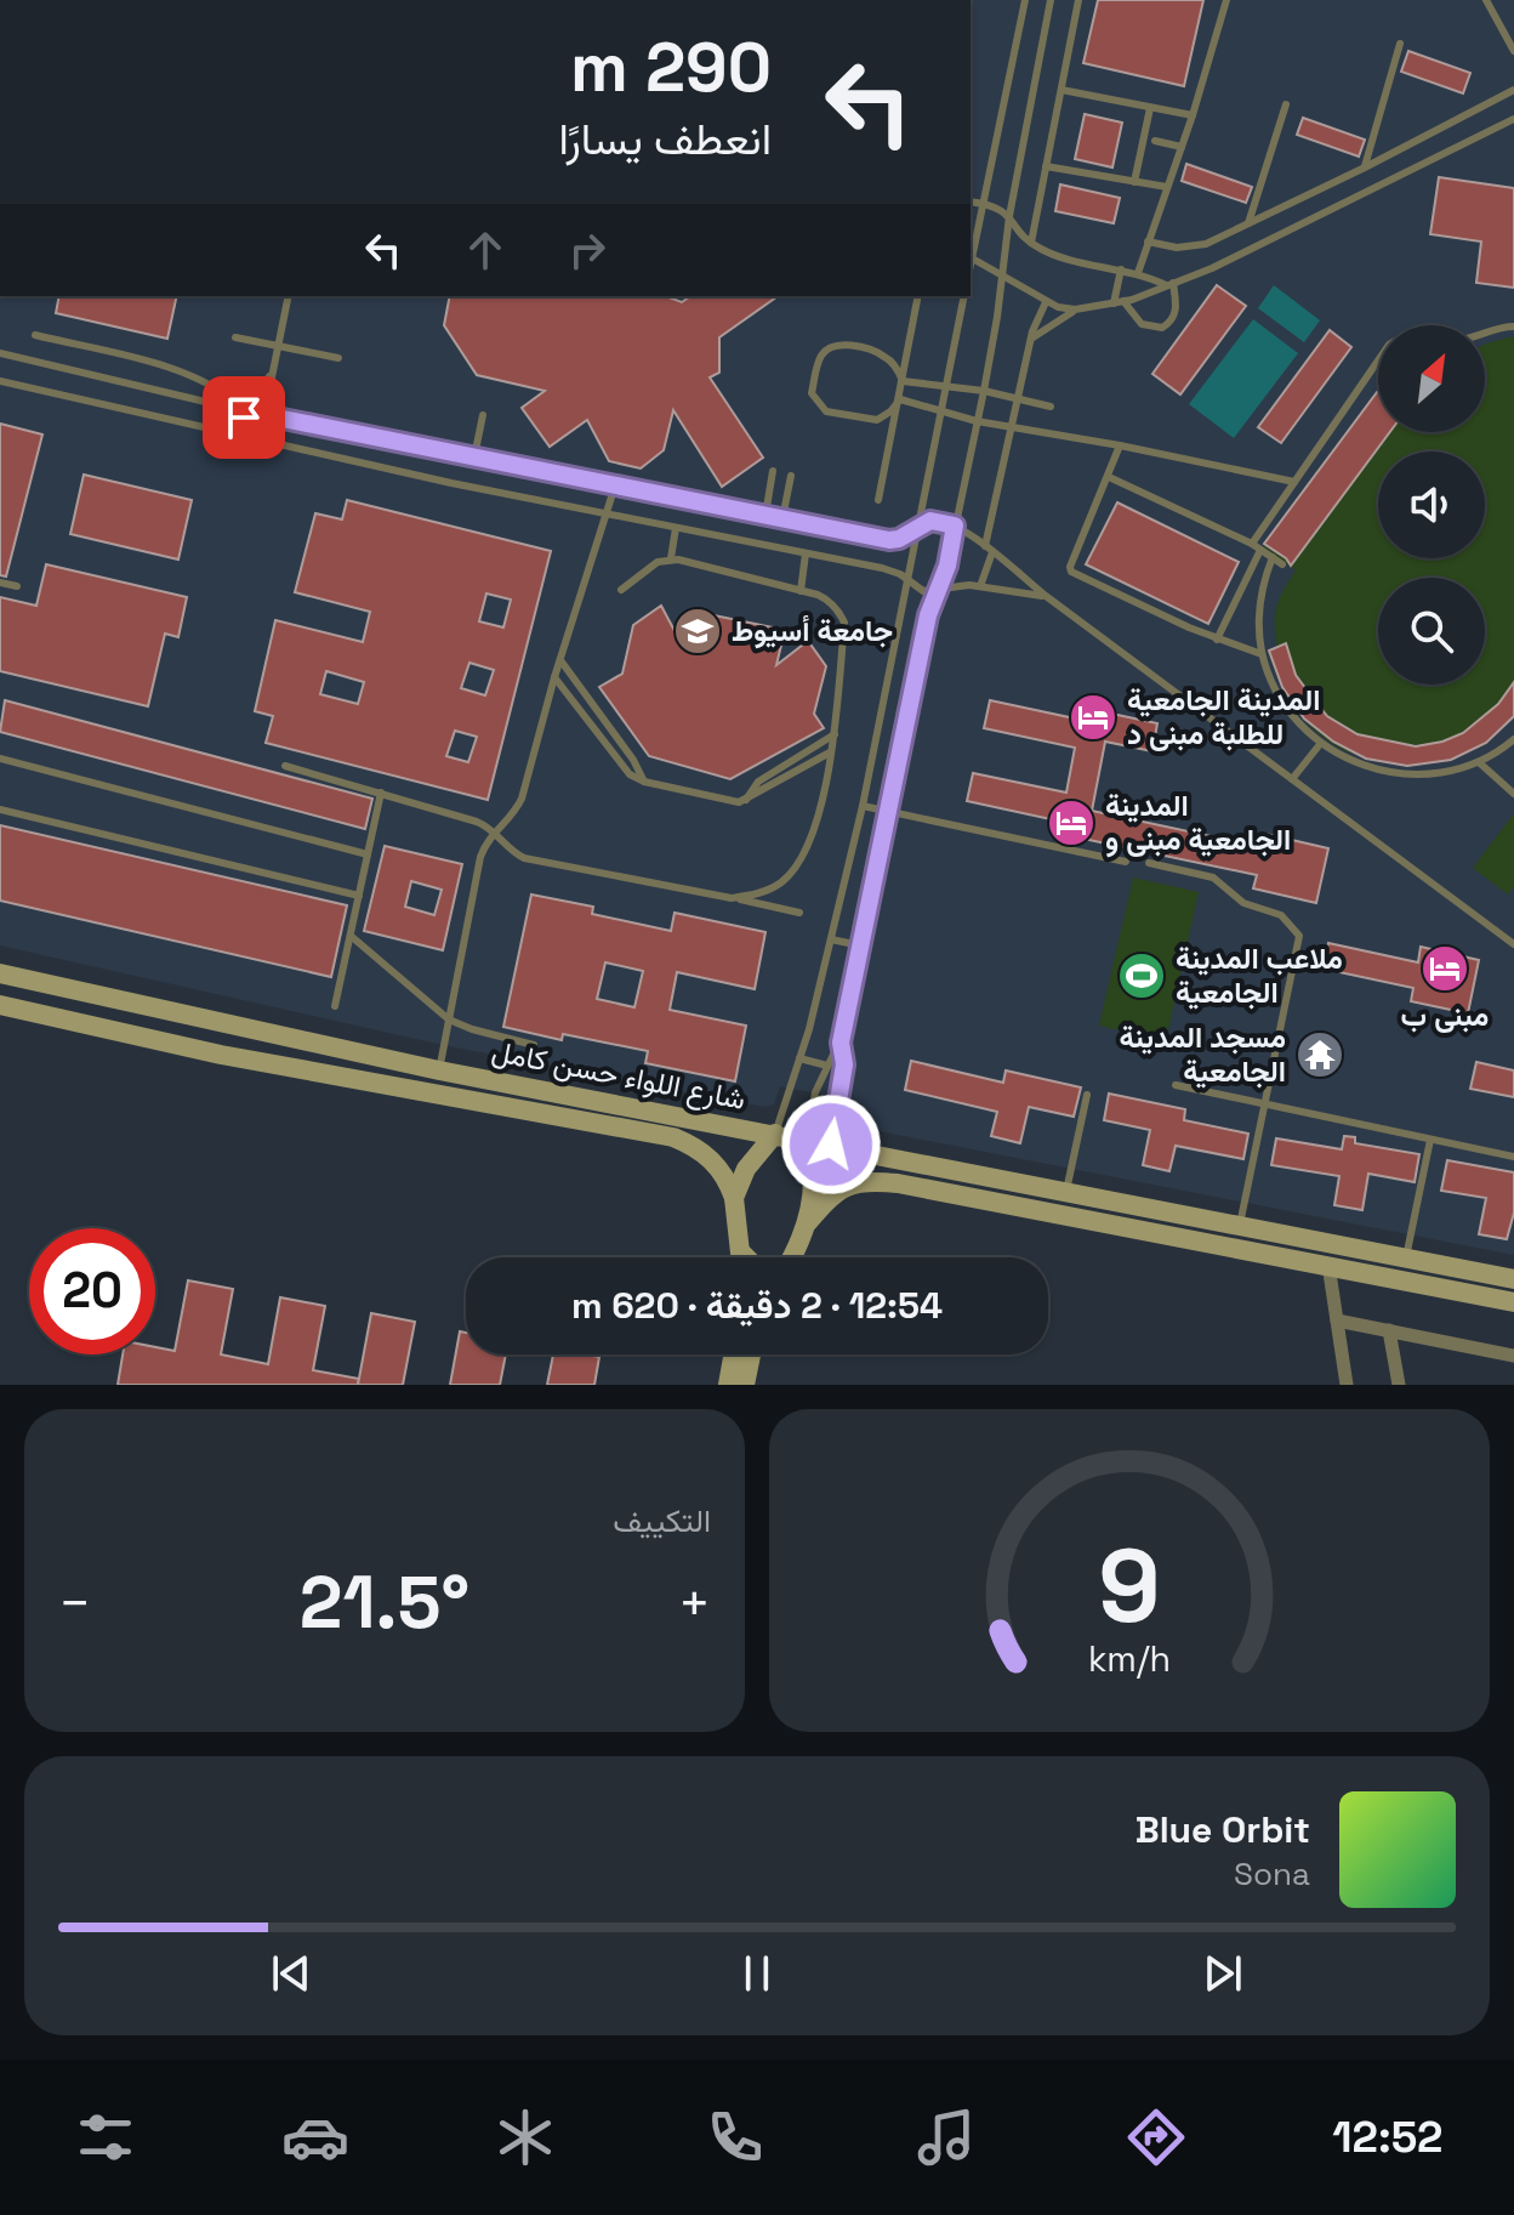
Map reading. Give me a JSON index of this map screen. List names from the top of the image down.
{
  "streets": {
    "main road": ["شارع اللواء حسن كامل"]
  },
  "places": {
    "school or university": ["جامعة أسيوط"],
    "hotel": ["المدينة الجامعية للطلبة مبنى د", "المدينة الجامعية مبنى و", "مبنى ب"],
    "sports": ["ملاعب المدينة الجامعية"],
    "temple": ["مسجد المدينة الجامعية"]
  },
  "north": "top right",
  "page": {
    "turn": ["290 m", "انعطف يسارًا"],
    "limit": "20",
    "trip": "12:54 · 2 دقيقة · 620 m",
    "tile": "التكييف",
    "heat": ["−", "21.5°", "+"],
    "song": ["Blue Orbit", "Sona"],
    "tabs": "12:52",
    "gauge": ["9", "km/h"]
  }
}
